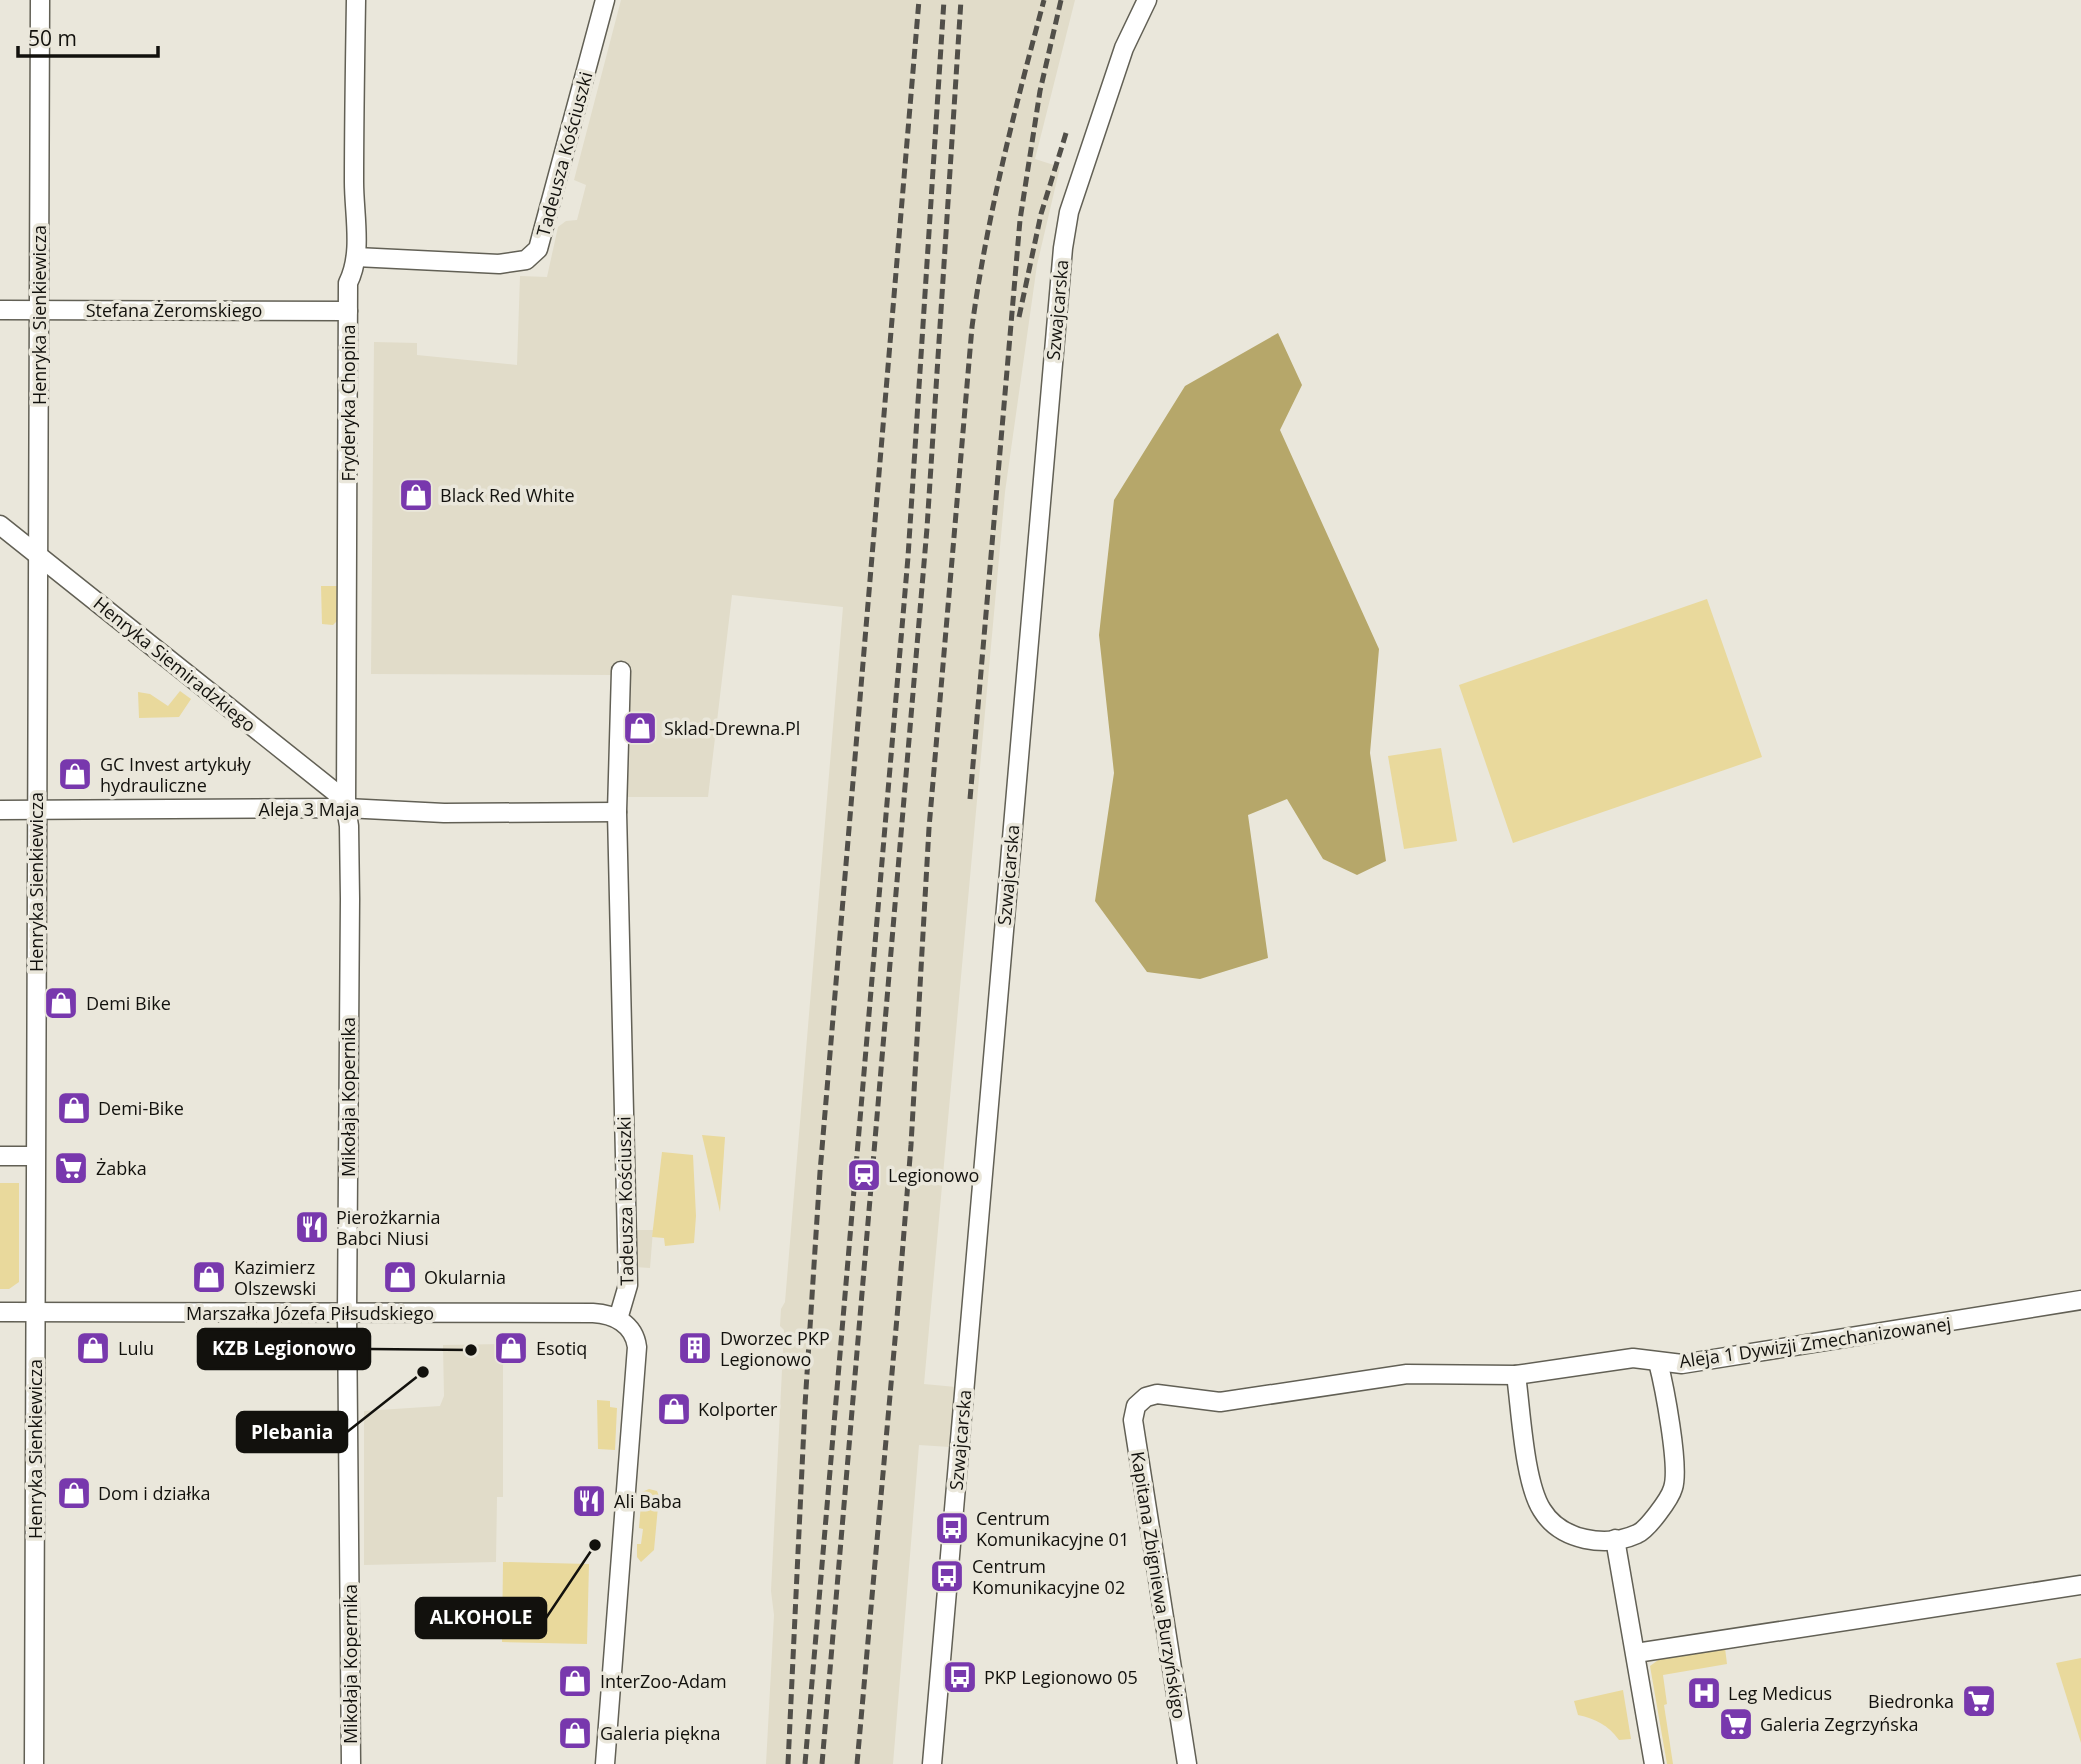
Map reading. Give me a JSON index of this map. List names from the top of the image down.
{
  "streets": {
    "street": [
      "Tadeusza Kościuszki",
      "Stefana Żeromskiego",
      "Szwajcarska",
      "Henryka Sienkiewicza",
      "Fryderyka Chopina",
      "Henryka Siemiradzkiego",
      "Aleja 3 Maja",
      "Mikołaja Kopernika",
      "Marszałka Józefa Piłsudskiego",
      "Aleja 1 Dywizji Zmechanizowanej",
      "Kapitana Zbigniewa Burzyńskigo"
    ]
  },
  "crossings": [
    ["Tadeusza Kościuszki", "Fryderyka Chopina"],
    ["Tadeusza Kościuszki", "Aleja 3 Maja"],
    ["Tadeusza Kościuszki", "Marszałka Józefa Piłsudskiego"],
    ["Stefana Żeromskiego", "Henryka Sienkiewicza"],
    ["Stefana Żeromskiego", "Fryderyka Chopina"],
    ["Henryka Sienkiewicza", "Henryka Siemiradzkiego"],
    ["Henryka Sienkiewicza", "Aleja 3 Maja"],
    ["Henryka Sienkiewicza", "Marszałka Józefa Piłsudskiego"],
    ["Fryderyka Chopina", "Henryka Siemiradzkiego"],
    ["Fryderyka Chopina", "Aleja 3 Maja"],
    ["Fryderyka Chopina", "Mikołaja Kopernika"],
    ["Henryka Siemiradzkiego", "Aleja 3 Maja"],
    ["Henryka Siemiradzkiego", "Mikołaja Kopernika"],
    ["Aleja 3 Maja", "Mikołaja Kopernika"],
    ["Mikołaja Kopernika", "Marszałka Józefa Piłsudskiego"],
    ["Aleja 1 Dywizji Zmechanizowanej", "Kapitana Zbigniewa Burzyńskigo"]
  ],
  "places": {
    "shop": [
      "Black Red White",
      "Sklad-Drewna.Pl",
      "GC Invest artykuły hydrauliczne",
      "Demi Bike",
      "Demi-Bike",
      "Kazimierz Olszewski",
      "Okularnia",
      "Lulu",
      "Esotiq",
      "Kolporter",
      "Dom i działka",
      "InterZoo-Adam",
      "Galeria piękna"
    ],
    "supermarket": ["Żabka", "Biedronka", "Galeria Zegrzyńska"],
    "station": ["Legionowo"],
    "restaurant": ["Pierożkarnia Babci Niusi", "Ali Baba"],
    "building": ["Dworzec PKP Legionowo"],
    "other": ["KZB Legionowo", "Plebania", "ALKOHOLE"],
    "bus stop": ["Centrum Komunikacyjne 01", "Centrum Komunikacyjne 02", "PKP Legionowo 05"],
    "hospital": ["Leg Medicus"]
  },
  "scale_bar": "50 m"
}
